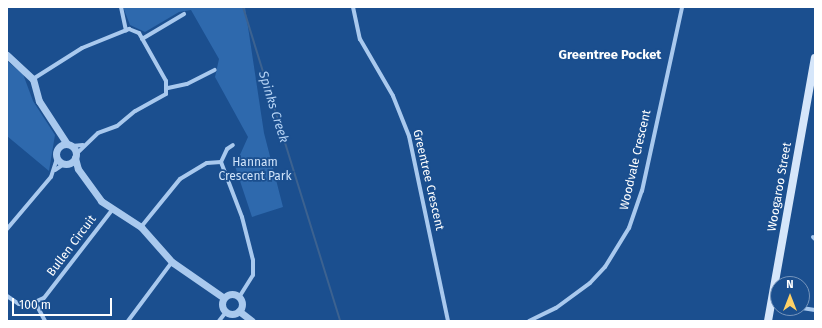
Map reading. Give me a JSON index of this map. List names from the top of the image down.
{
  "streets": {
    "main road": ["Woogaroo Street"],
    "street": ["Woodvale Crescent", "Greentree Crescent", "Bullen Circuit"]
  },
  "districts": ["Greentree Pocket"],
  "water": ["Spinks Creek"],
  "parks": ["Hannam Crescent Park"],
  "scale_bar": "100 m",
  "north": "top"
}
